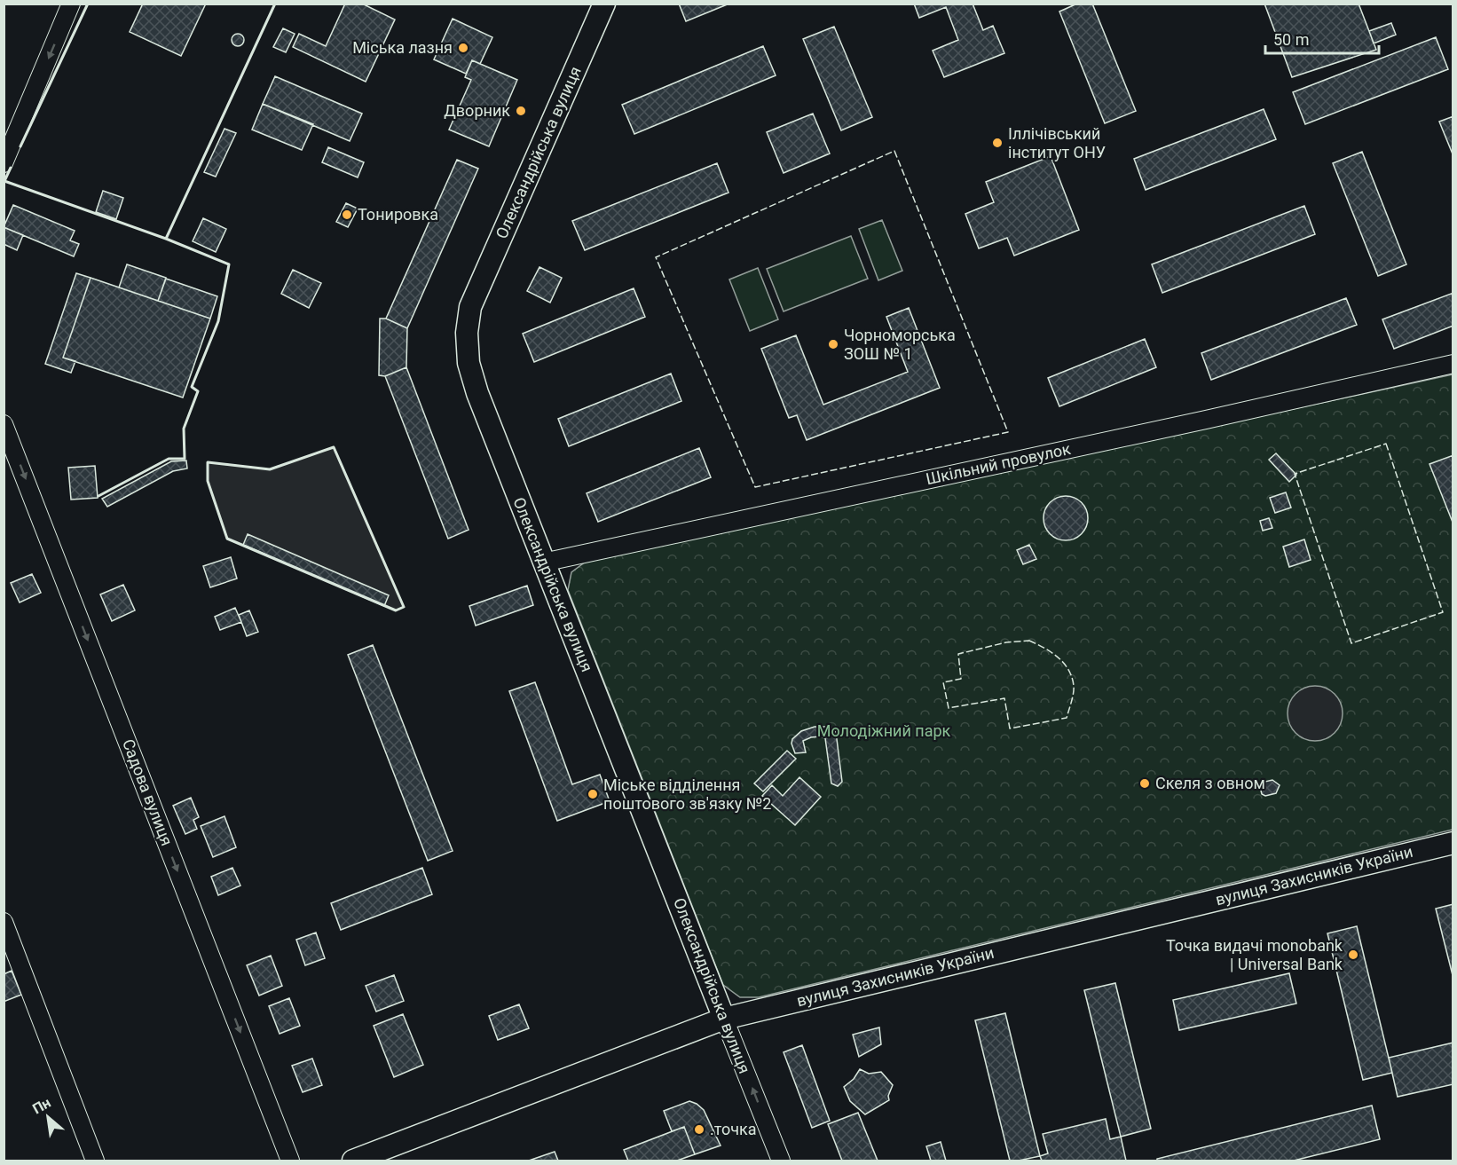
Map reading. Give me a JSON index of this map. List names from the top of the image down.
{
  "streets": {
    "main road": ["Олександрійська вулиця", "вулиця Захисників України"],
    "street": ["Шкільний провулок", "Садова вулиця"]
  },
  "crossings": [
    ["Олександрійська вулиця", "Шкільний провулок"],
    ["Олександрійська вулиця", "вулиця Захисників України"]
  ],
  "one_way": ["Садова вулиця"],
  "parks": ["Молодіжний парк"],
  "places": [
    "Міська лазня",
    "Дворник",
    "Іллічівський інститут ОНУ",
    "Тонировка",
    "Чорноморська ЗОШ № 1",
    "Скеля з овном",
    "Міське відділення поштового зв'язку №2",
    "Точка видачі monobank | Universal Bank",
    ".точка"
  ],
  "scale_bar": "50 m",
  "north": "top left"
}
